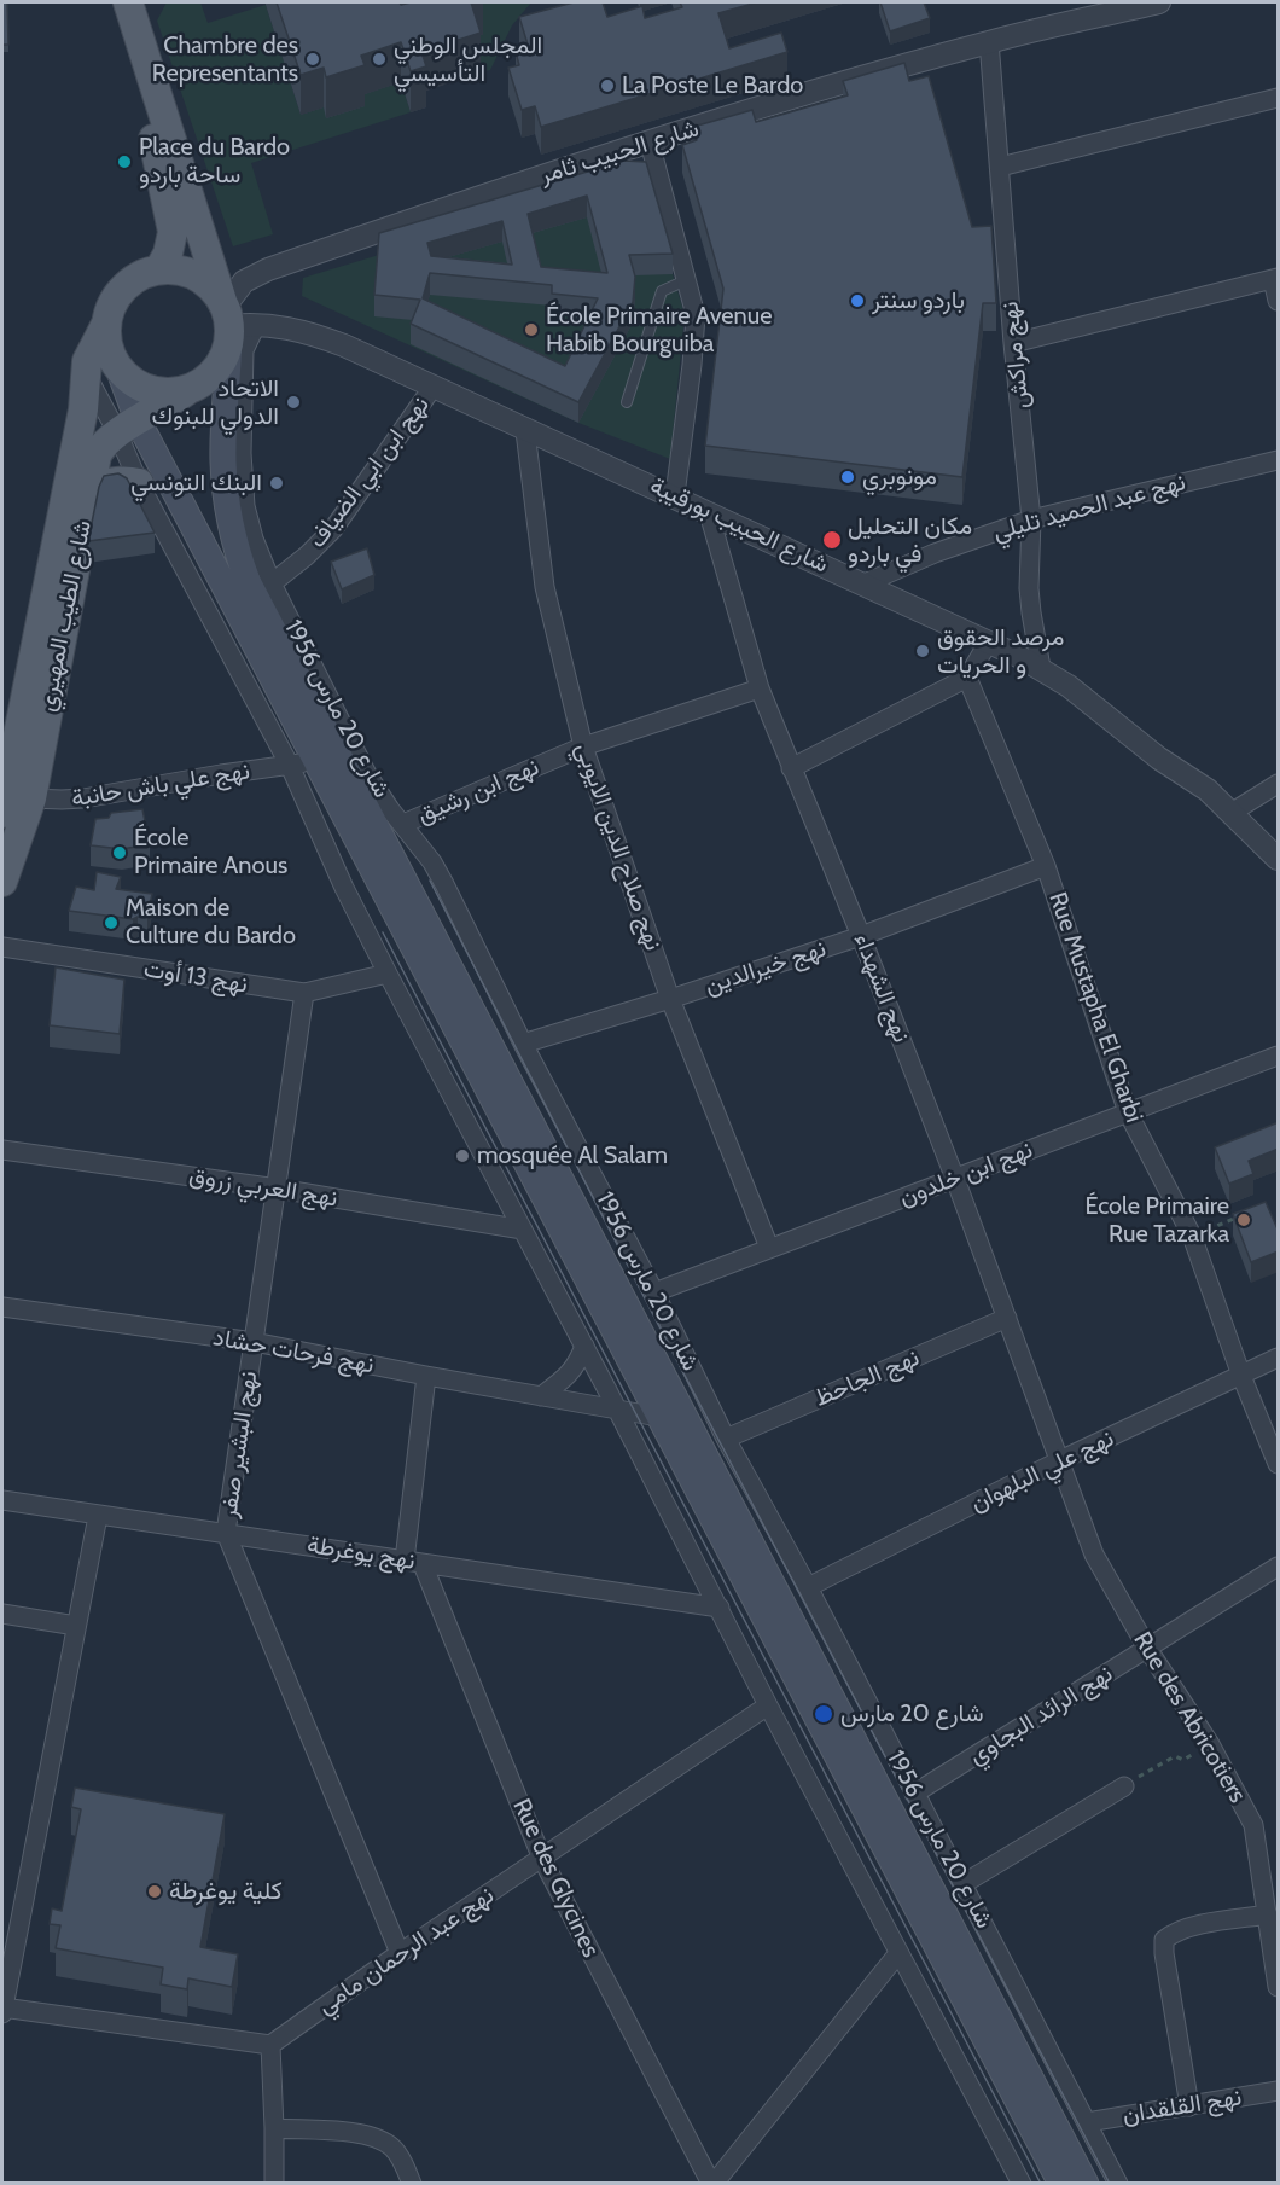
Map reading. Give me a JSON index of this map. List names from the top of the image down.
{
  "streets": {
    "main road": ["شارع الطيب المهيري", "شارع 20 مارس 1956"],
    "street": [
      "شارع الحبيب ثامر",
      "نهج مراكش",
      "نهج ابن ابي الضياف",
      "نهج عبد الحميد تليلي",
      "شارع الحبيب بورقيبة",
      "نهج علي باش حانبة",
      "نهج ابن رشيق",
      "نهج صلاح الدين الايوبي",
      "نهج خيرالدين",
      "نهج 13 أوت",
      "نهج الشهداء",
      "Rue Mustapha El Gharbi",
      "نهج ابن خلدون",
      "نهج العربي زروق",
      "نهج فرحات حشاد",
      "نهج الجاحظ",
      "نهج البشير صفر",
      "نهج علي البلهوان",
      "نهج يوغرطة",
      "نهج الرائد البجاوي",
      "Rue des Abricotiers",
      "Rue des Glycines",
      "نهج عبد الرحمان مامي",
      "نهج القلقدان"
    ]
  },
  "crossings": [
    ["شارع الحبيب ثامر", "نهج مراكش"],
    ["شارع الحبيب ثامر", "شارع الحبيب بورقيبة"],
    ["شارع الحبيب ثامر", "شارع الطيب المهيري"],
    ["شارع الحبيب ثامر", "شارع 20 مارس 1956"],
    ["نهج مراكش", "نهج عبد الحميد تليلي"],
    ["نهج مراكش", "شارع الحبيب بورقيبة"],
    ["نهج ابن ابي الضياف", "شارع الحبيب بورقيبة"],
    ["نهج ابن ابي الضياف", "شارع 20 مارس 1956"],
    ["نهج عبد الحميد تليلي", "شارع الحبيب بورقيبة"],
    ["شارع الحبيب بورقيبة", "شارع الطيب المهيري"],
    ["شارع الحبيب بورقيبة", "شارع 20 مارس 1956"],
    ["شارع الحبيب بورقيبة", "نهج صلاح الدين الايوبي"],
    ["شارع الحبيب بورقيبة", "نهج الشهداء"],
    ["شارع الطيب المهيري", "شارع 20 مارس 1956"],
    ["شارع الطيب المهيري", "نهج علي باش حانبة"],
    ["شارع 20 مارس 1956", "نهج علي باش حانبة"],
    ["شارع 20 مارس 1956", "نهج ابن رشيق"],
    ["شارع 20 مارس 1956", "نهج خيرالدين"],
    ["شارع 20 مارس 1956", "نهج 13 أوت"],
    ["شارع 20 مارس 1956", "نهج ابن خلدون"],
    ["شارع 20 مارس 1956", "نهج العربي زروق"],
    ["شارع 20 مارس 1956", "نهج فرحات حشاد"],
    ["شارع 20 مارس 1956", "نهج الجاحظ"],
    ["شارع 20 مارس 1956", "نهج علي البلهوان"],
    ["شارع 20 مارس 1956", "نهج يوغرطة"],
    ["شارع 20 مارس 1956", "نهج الرائد البجاوي"],
    ["شارع 20 مارس 1956", "نهج عبد الرحمان مامي"],
    ["شارع 20 مارس 1956", "نهج القلقدان"],
    ["نهج ابن رشيق", "نهج صلاح الدين الايوبي"],
    ["نهج ابن رشيق", "نهج الشهداء"],
    ["نهج صلاح الدين الايوبي", "نهج خيرالدين"],
    ["نهج صلاح الدين الايوبي", "نهج ابن خلدون"],
    ["نهج خيرالدين", "نهج الشهداء"],
    ["نهج خيرالدين", "Rue Mustapha El Gharbi"],
    ["نهج 13 أوت", "نهج البشير صفر"],
    ["نهج الشهداء", "نهج ابن خلدون"],
    ["نهج الشهداء", "نهج الجاحظ"],
    ["نهج الشهداء", "نهج علي البلهوان"],
    ["نهج الشهداء", "Rue des Abricotiers"],
    ["Rue Mustapha El Gharbi", "نهج ابن خلدون"],
    ["Rue Mustapha El Gharbi", "نهج علي البلهوان"],
    ["نهج العربي زروق", "نهج البشير صفر"],
    ["نهج فرحات حشاد", "نهج البشير صفر"],
    ["نهج فرحات حشاد", "Rue des Glycines"],
    ["نهج البشير صفر", "نهج يوغرطة"],
    ["نهج البشير صفر", "نهج عبد الرحمان مامي"],
    ["نهج علي البلهوان", "Rue des Abricotiers"],
    ["نهج يوغرطة", "Rue des Glycines"],
    ["نهج الرائد البجاوي", "Rue des Abricotiers"],
    ["Rue des Glycines", "نهج عبد الرحمان مامي"]
  ],
  "places": [
    "Chambre des Representants",
    "المجلس الوطني التأسيسي",
    "La Poste Le Bardo",
    "Place du Bardo ساحة باردو",
    "باردو سنتر",
    "École Primaire Avenue Habib Bourguiba",
    "الاتحاد الدولي للبنوك",
    "مونوبري",
    "البنك التونسي",
    "مكان التحليل في باردو",
    "مرصد الحقوق و الحريات",
    "École Primaire Anous",
    "Maison de Culture du Bardo",
    "mosquée Al Salam",
    "École Primaire Rue Tazarka",
    "شارع 20 مارس",
    "كلية يوغرطة"
  ]
}
